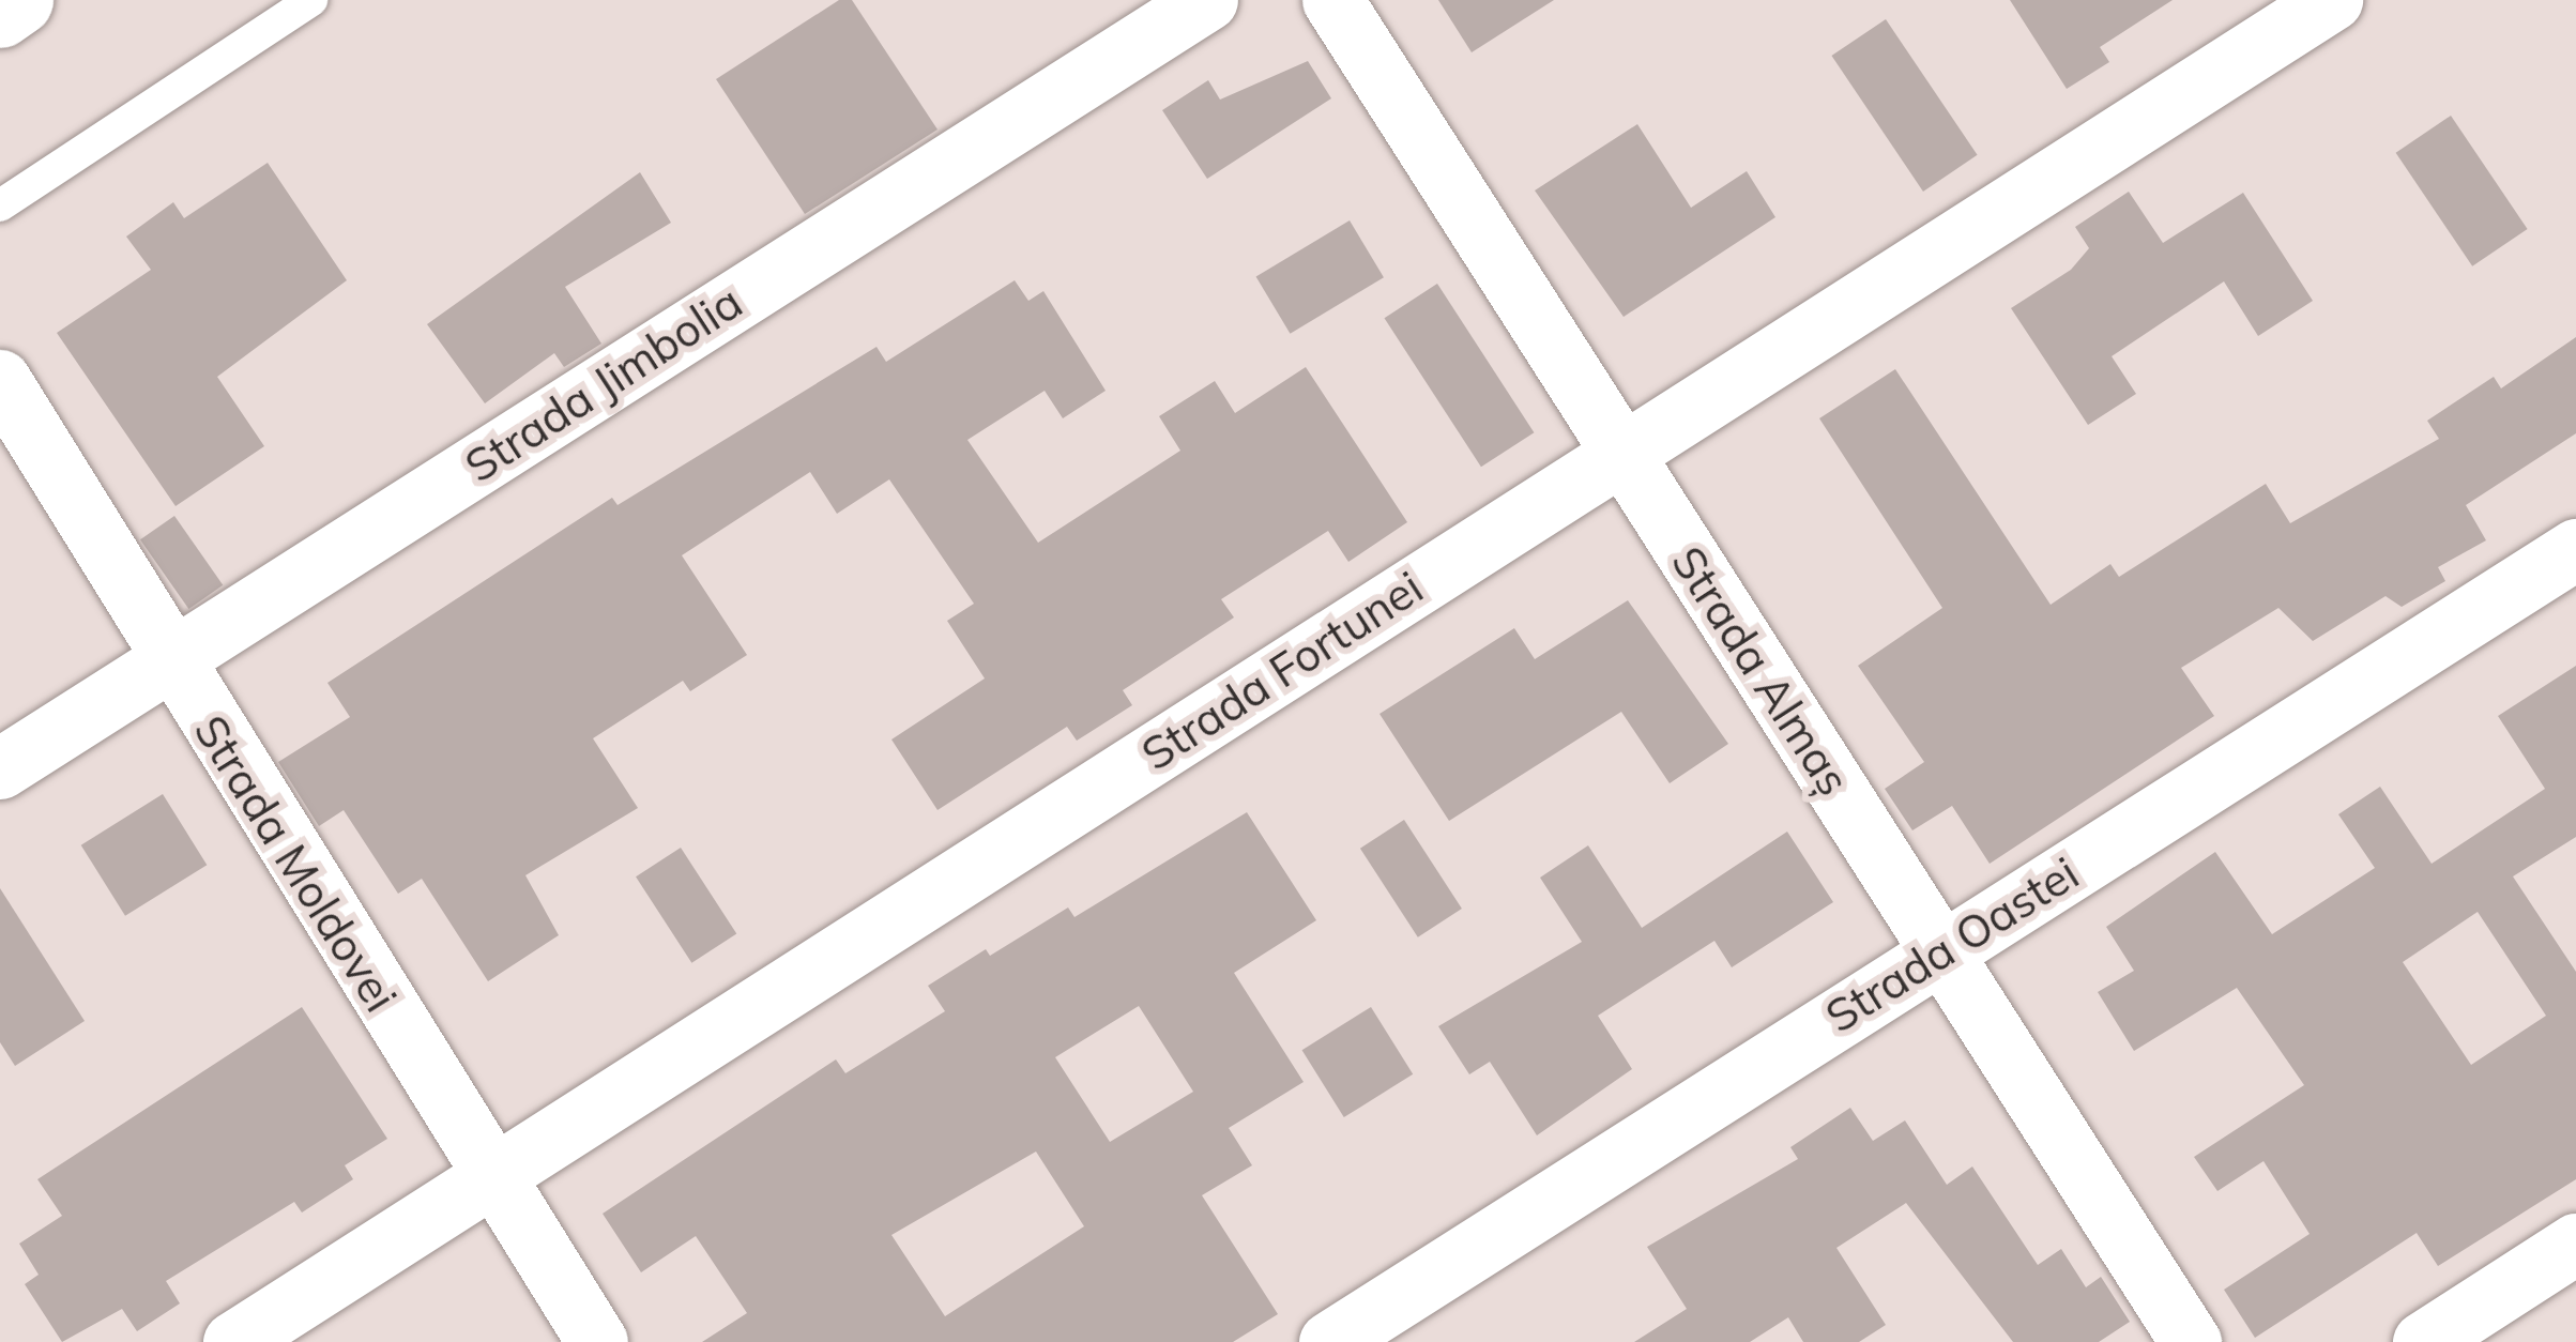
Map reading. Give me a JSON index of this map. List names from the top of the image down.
{
  "streets": {
    "street": [
      "Strada Jimbolia",
      "Strada Fortunei",
      "Strada Almaș",
      "Strada Moldovei",
      "Strada Oastei"
    ]
  },
  "crossings": [
    ["Strada Jimbolia", "Strada Moldovei"],
    ["Strada Fortunei", "Strada Almaș"],
    ["Strada Fortunei", "Strada Moldovei"],
    ["Strada Almaș", "Strada Oastei"]
  ]
}
